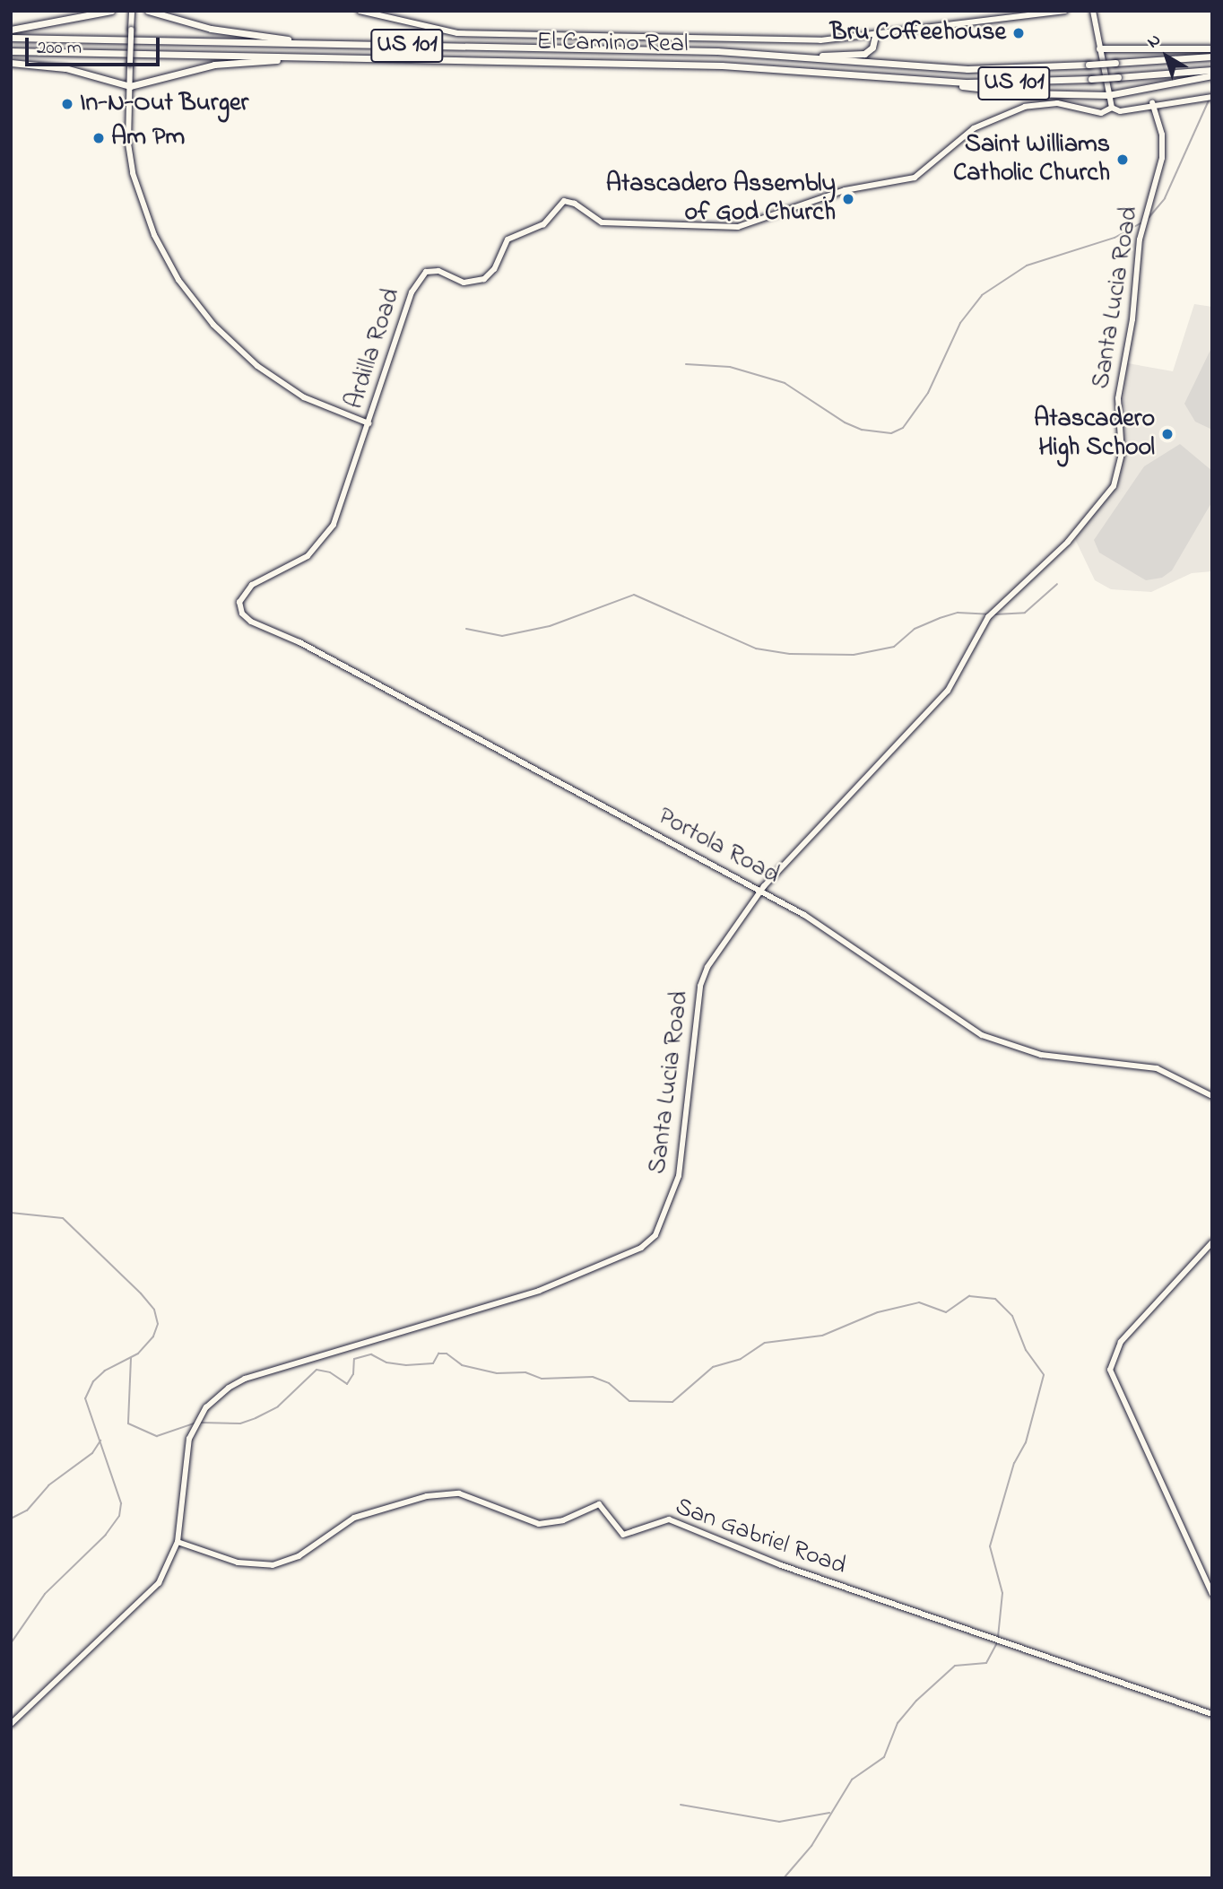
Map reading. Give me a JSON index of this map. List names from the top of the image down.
{
  "streets": {
    "highway": ["El Camino Real", "US 101"],
    "street": [
      "Santa Lucia Road",
      "Ardilla Road",
      "Portola Road",
      "San Gabriel Road"
    ]
  },
  "crossings": [
    ["Santa Lucia Road", "Ardilla Road"],
    ["Santa Lucia Road", "Portola Road"],
    ["Santa Lucia Road", "San Gabriel Road"],
    ["Ardilla Road", "Portola Road"]
  ],
  "places": [
    "Bru Coffeehouse",
    "In-N-Out Burger",
    "Am Pm",
    "Saint Williams Catholic Church",
    "Atascadero Assembly of God Church",
    "Atascadero High School"
  ],
  "scale_bar": "200 m",
  "north": "top left"
}
